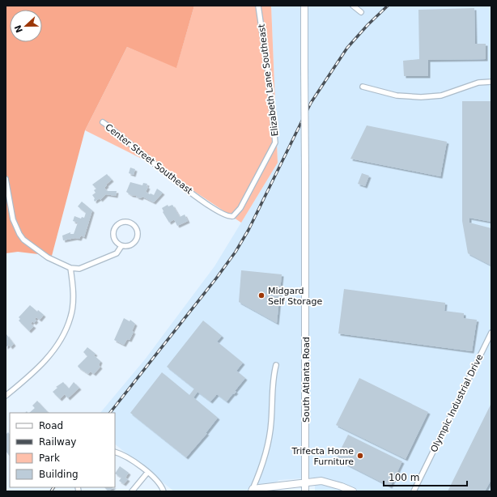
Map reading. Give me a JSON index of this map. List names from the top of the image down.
{
  "streets": {
    "main road": ["South Atlanta Road"],
    "street": ["Elizabeth Lane Southeast", "Center Street Southeast", "Olympic Industrial Drive"]
  },
  "crossings": [
    ["Elizabeth Lane Southeast", "Center Street Southeast"]
  ],
  "places": ["Midgard Self Storage", "Trifecta Home Furniture"],
  "legend": [
    "Road",
    "Railway",
    "Park",
    "Building"
  ],
  "scale_bar": "100 m",
  "north": "left"
}
